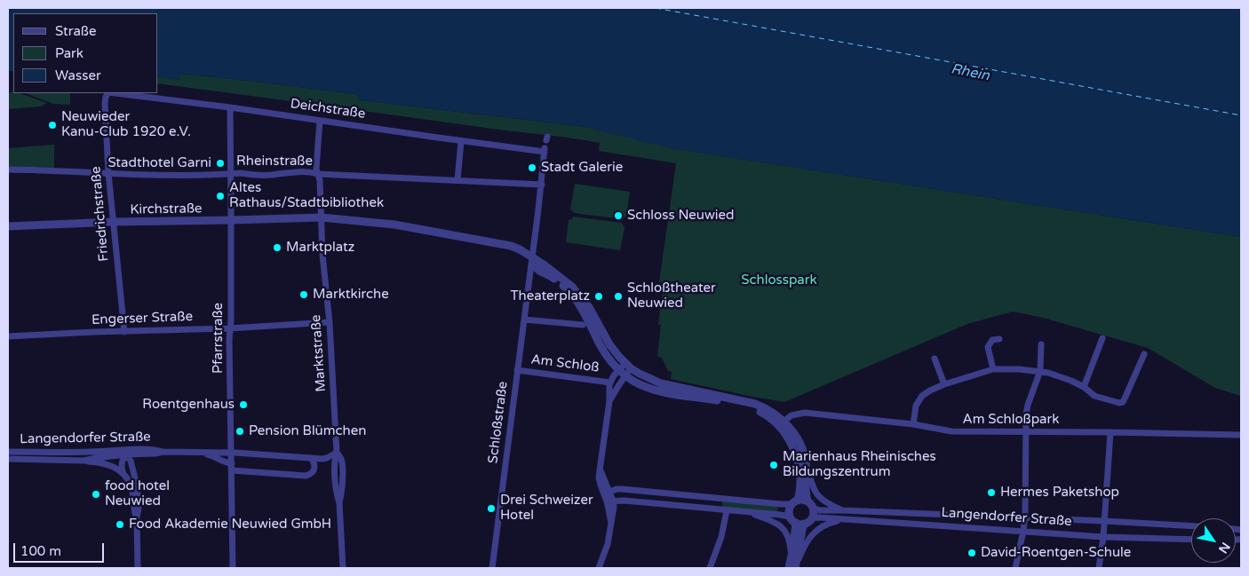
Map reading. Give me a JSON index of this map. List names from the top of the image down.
{
  "streets": {
    "street": [
      "Deichstraße",
      "Rheinstraße",
      "Kirchstraße",
      "Friedrichstraße",
      "Engerser Straße",
      "Pfarrstraße",
      "Marktstraße",
      "Am Schloß",
      "Am Schloßpark",
      "Schloßstraße",
      "Langendorfer Straße"
    ]
  },
  "crossings": [
    ["Deichstraße", "Pfarrstraße"],
    ["Deichstraße", "Marktstraße"],
    ["Deichstraße", "Schloßstraße"],
    ["Rheinstraße", "Friedrichstraße"],
    ["Rheinstraße", "Pfarrstraße"],
    ["Rheinstraße", "Marktstraße"],
    ["Rheinstraße", "Schloßstraße"],
    ["Kirchstraße", "Friedrichstraße"],
    ["Kirchstraße", "Pfarrstraße"],
    ["Kirchstraße", "Marktstraße"],
    ["Kirchstraße", "Schloßstraße"],
    ["Friedrichstraße", "Engerser Straße"],
    ["Engerser Straße", "Pfarrstraße"],
    ["Engerser Straße", "Marktstraße"],
    ["Pfarrstraße", "Langendorfer Straße"],
    ["Marktstraße", "Langendorfer Straße"],
    ["Am Schloß", "Schloßstraße"]
  ],
  "water": ["Rhein"],
  "parks": ["Schlosspark"],
  "places": [
    "Neuwieder Kanu-Club 1920 e.V.",
    "Stadthotel Garni",
    "Stadt Galerie",
    "Altes Rathaus/Stadtbibliothek",
    "Schloss Neuwied",
    "Marktplatz",
    "Marktkirche",
    "Theaterplatz",
    "Schloßtheater Neuwied",
    "Roentgenhaus",
    "Pension Blümchen",
    "Marienhaus Rheinisches Bildungszentrum",
    "Hermes Paketshop",
    "food hotel Neuwied",
    "Drei Schweizer Hotel",
    "Food Akademie Neuwied GmbH",
    "David-Roentgen-Schule"
  ],
  "legend": ["Straße", "Park", "Wasser"],
  "scale_bar": "100 m",
  "north": "bottom right"
}
